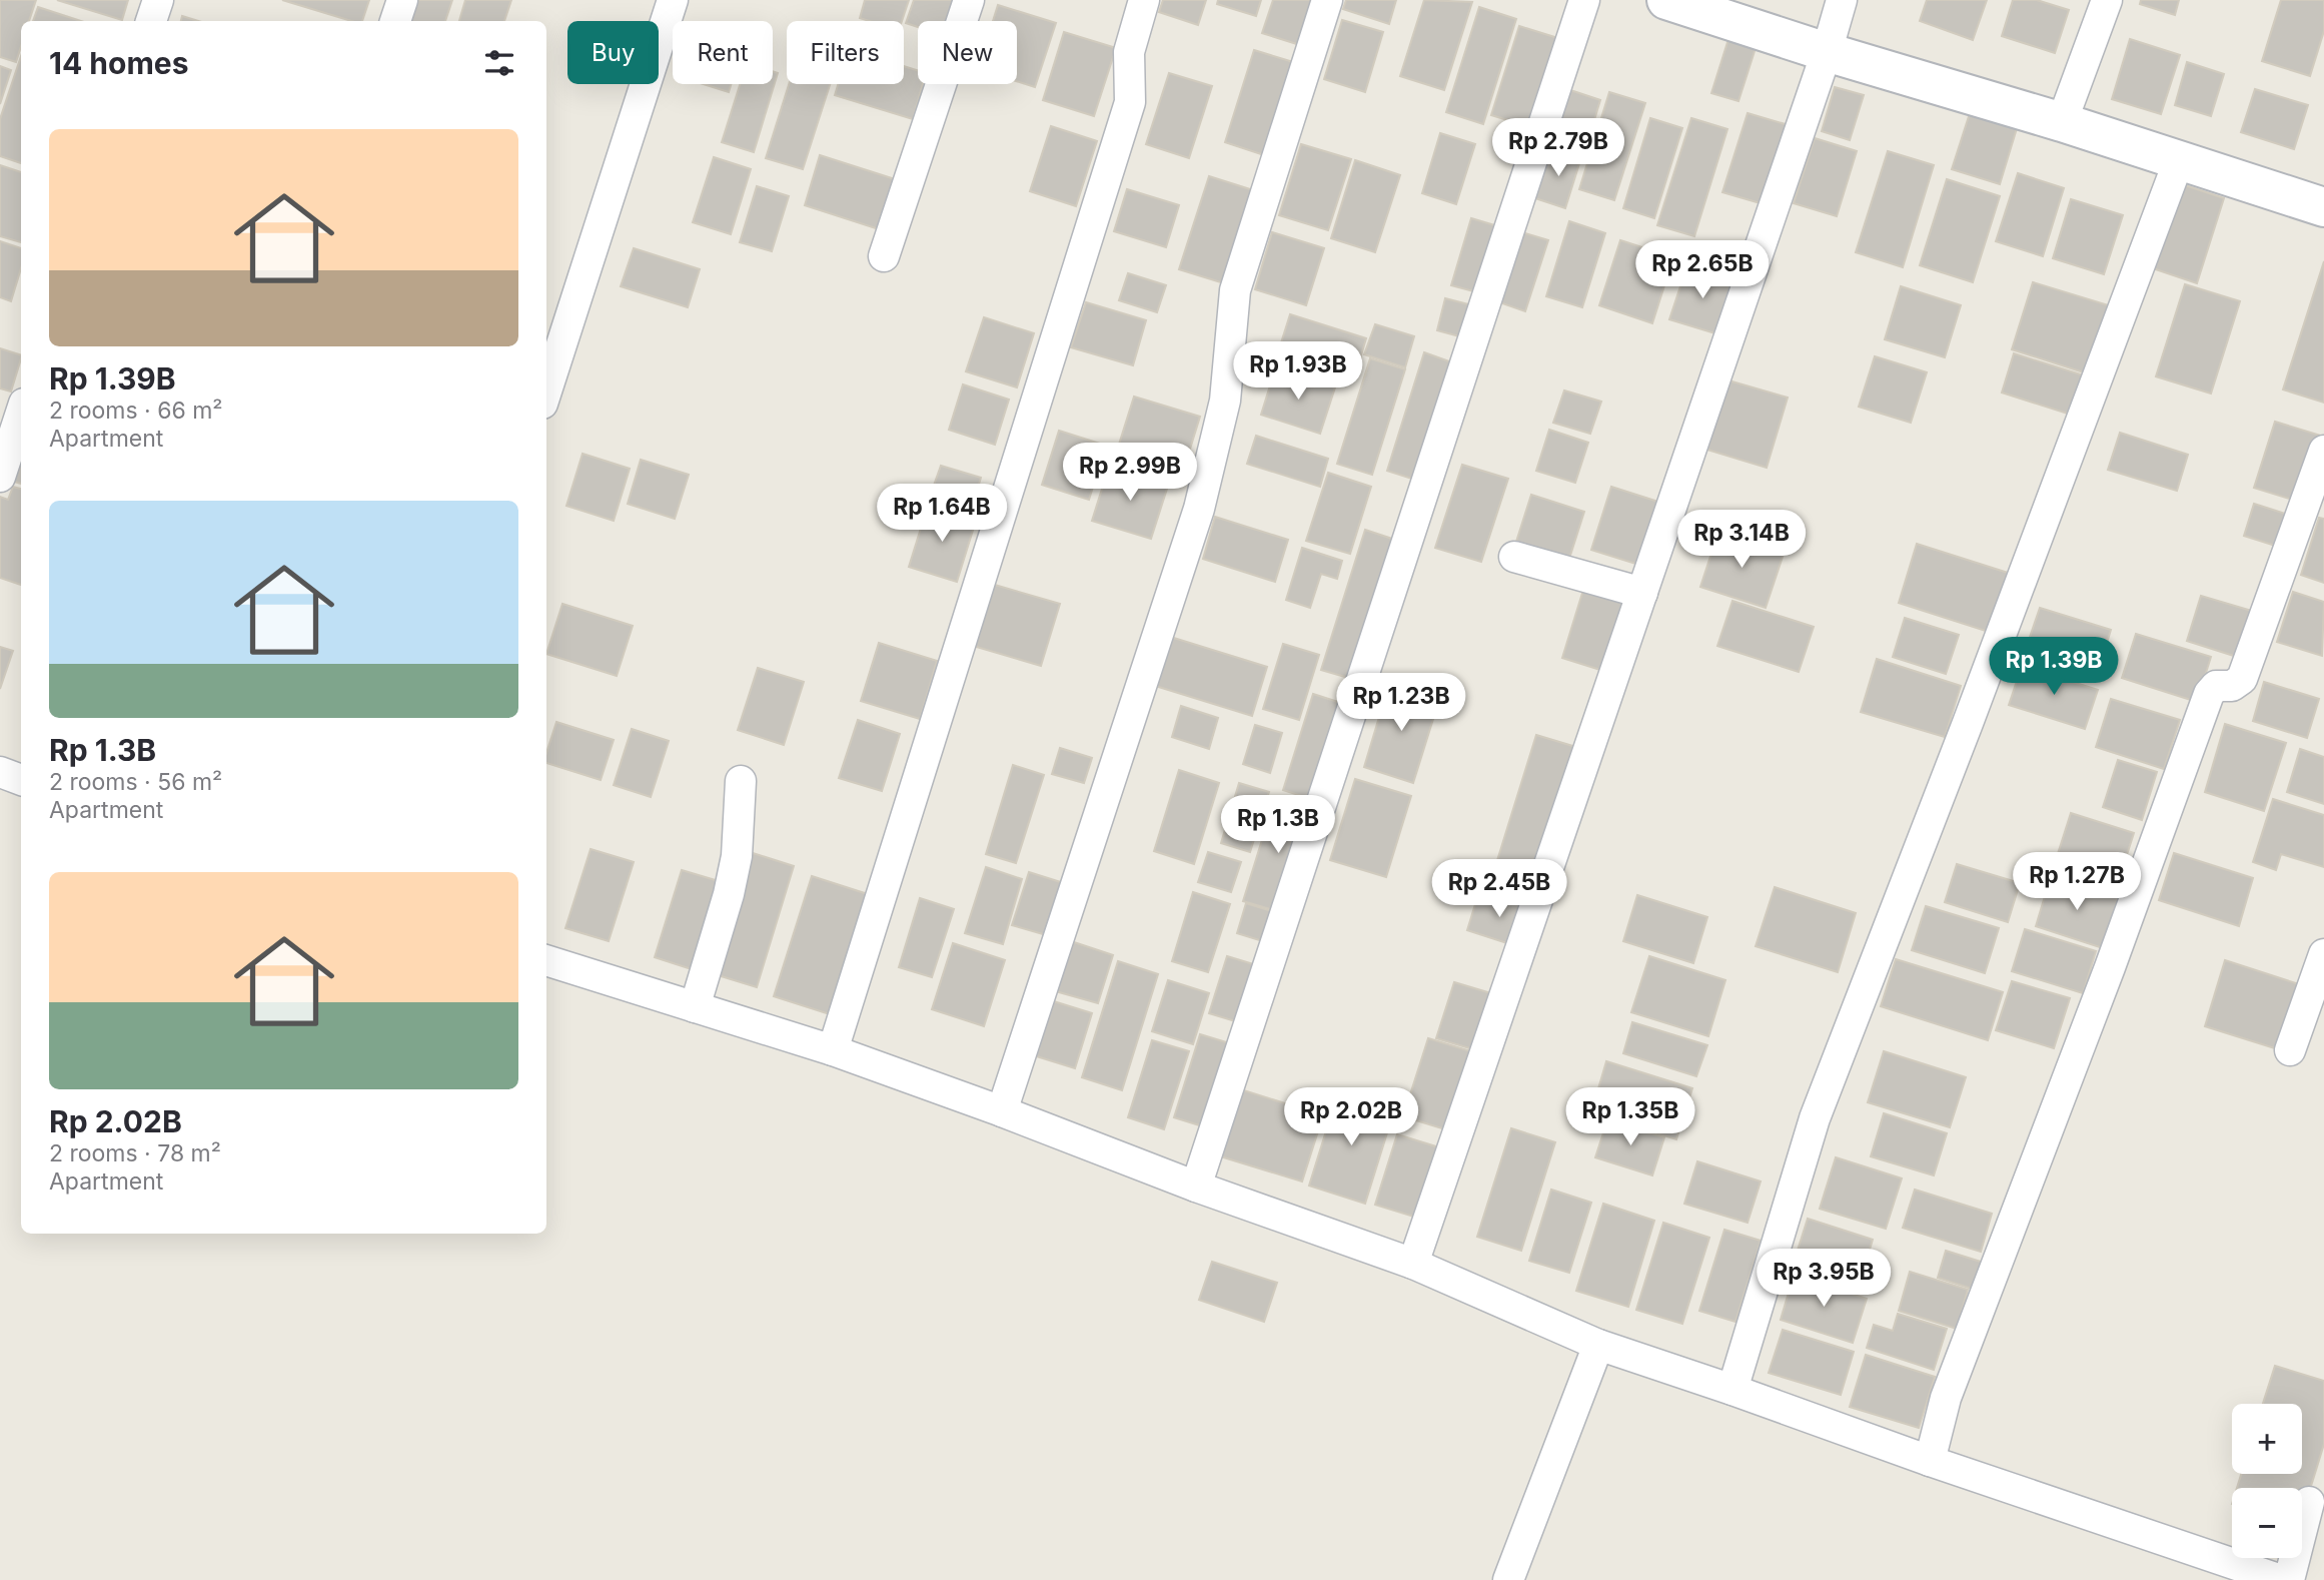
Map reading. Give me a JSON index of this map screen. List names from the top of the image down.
{
  "page": {
    "chip": [
      "Buy",
      "Rent",
      "Filters",
      "New"
    ],
    "heading": "14 homes",
    "list": [
      {
        "name": "Rp 1.39B",
        "note": "2 rooms · 66 m² · Apartment"
      },
      {
        "name": "Rp 1.3B",
        "note": "2 rooms · 56 m² · Apartment"
      },
      {
        "name": "Rp 2.02B",
        "note": "2 rooms · 78 m² · Apartment"
      }
    ],
    "price": [
      "Rp 2.79B",
      "Rp 2.65B",
      "Rp 1.93B",
      "Rp 2.99B",
      "Rp 1.64B",
      "Rp 3.14B",
      "Rp 1.39B",
      "Rp 1.23B",
      "Rp 1.3B",
      "Rp 1.27B",
      "Rp 2.45B",
      "Rp 2.02B",
      "Rp 1.35B",
      "Rp 3.95B"
    ],
    "map_buttons": ["+", "−"]
  }
}
